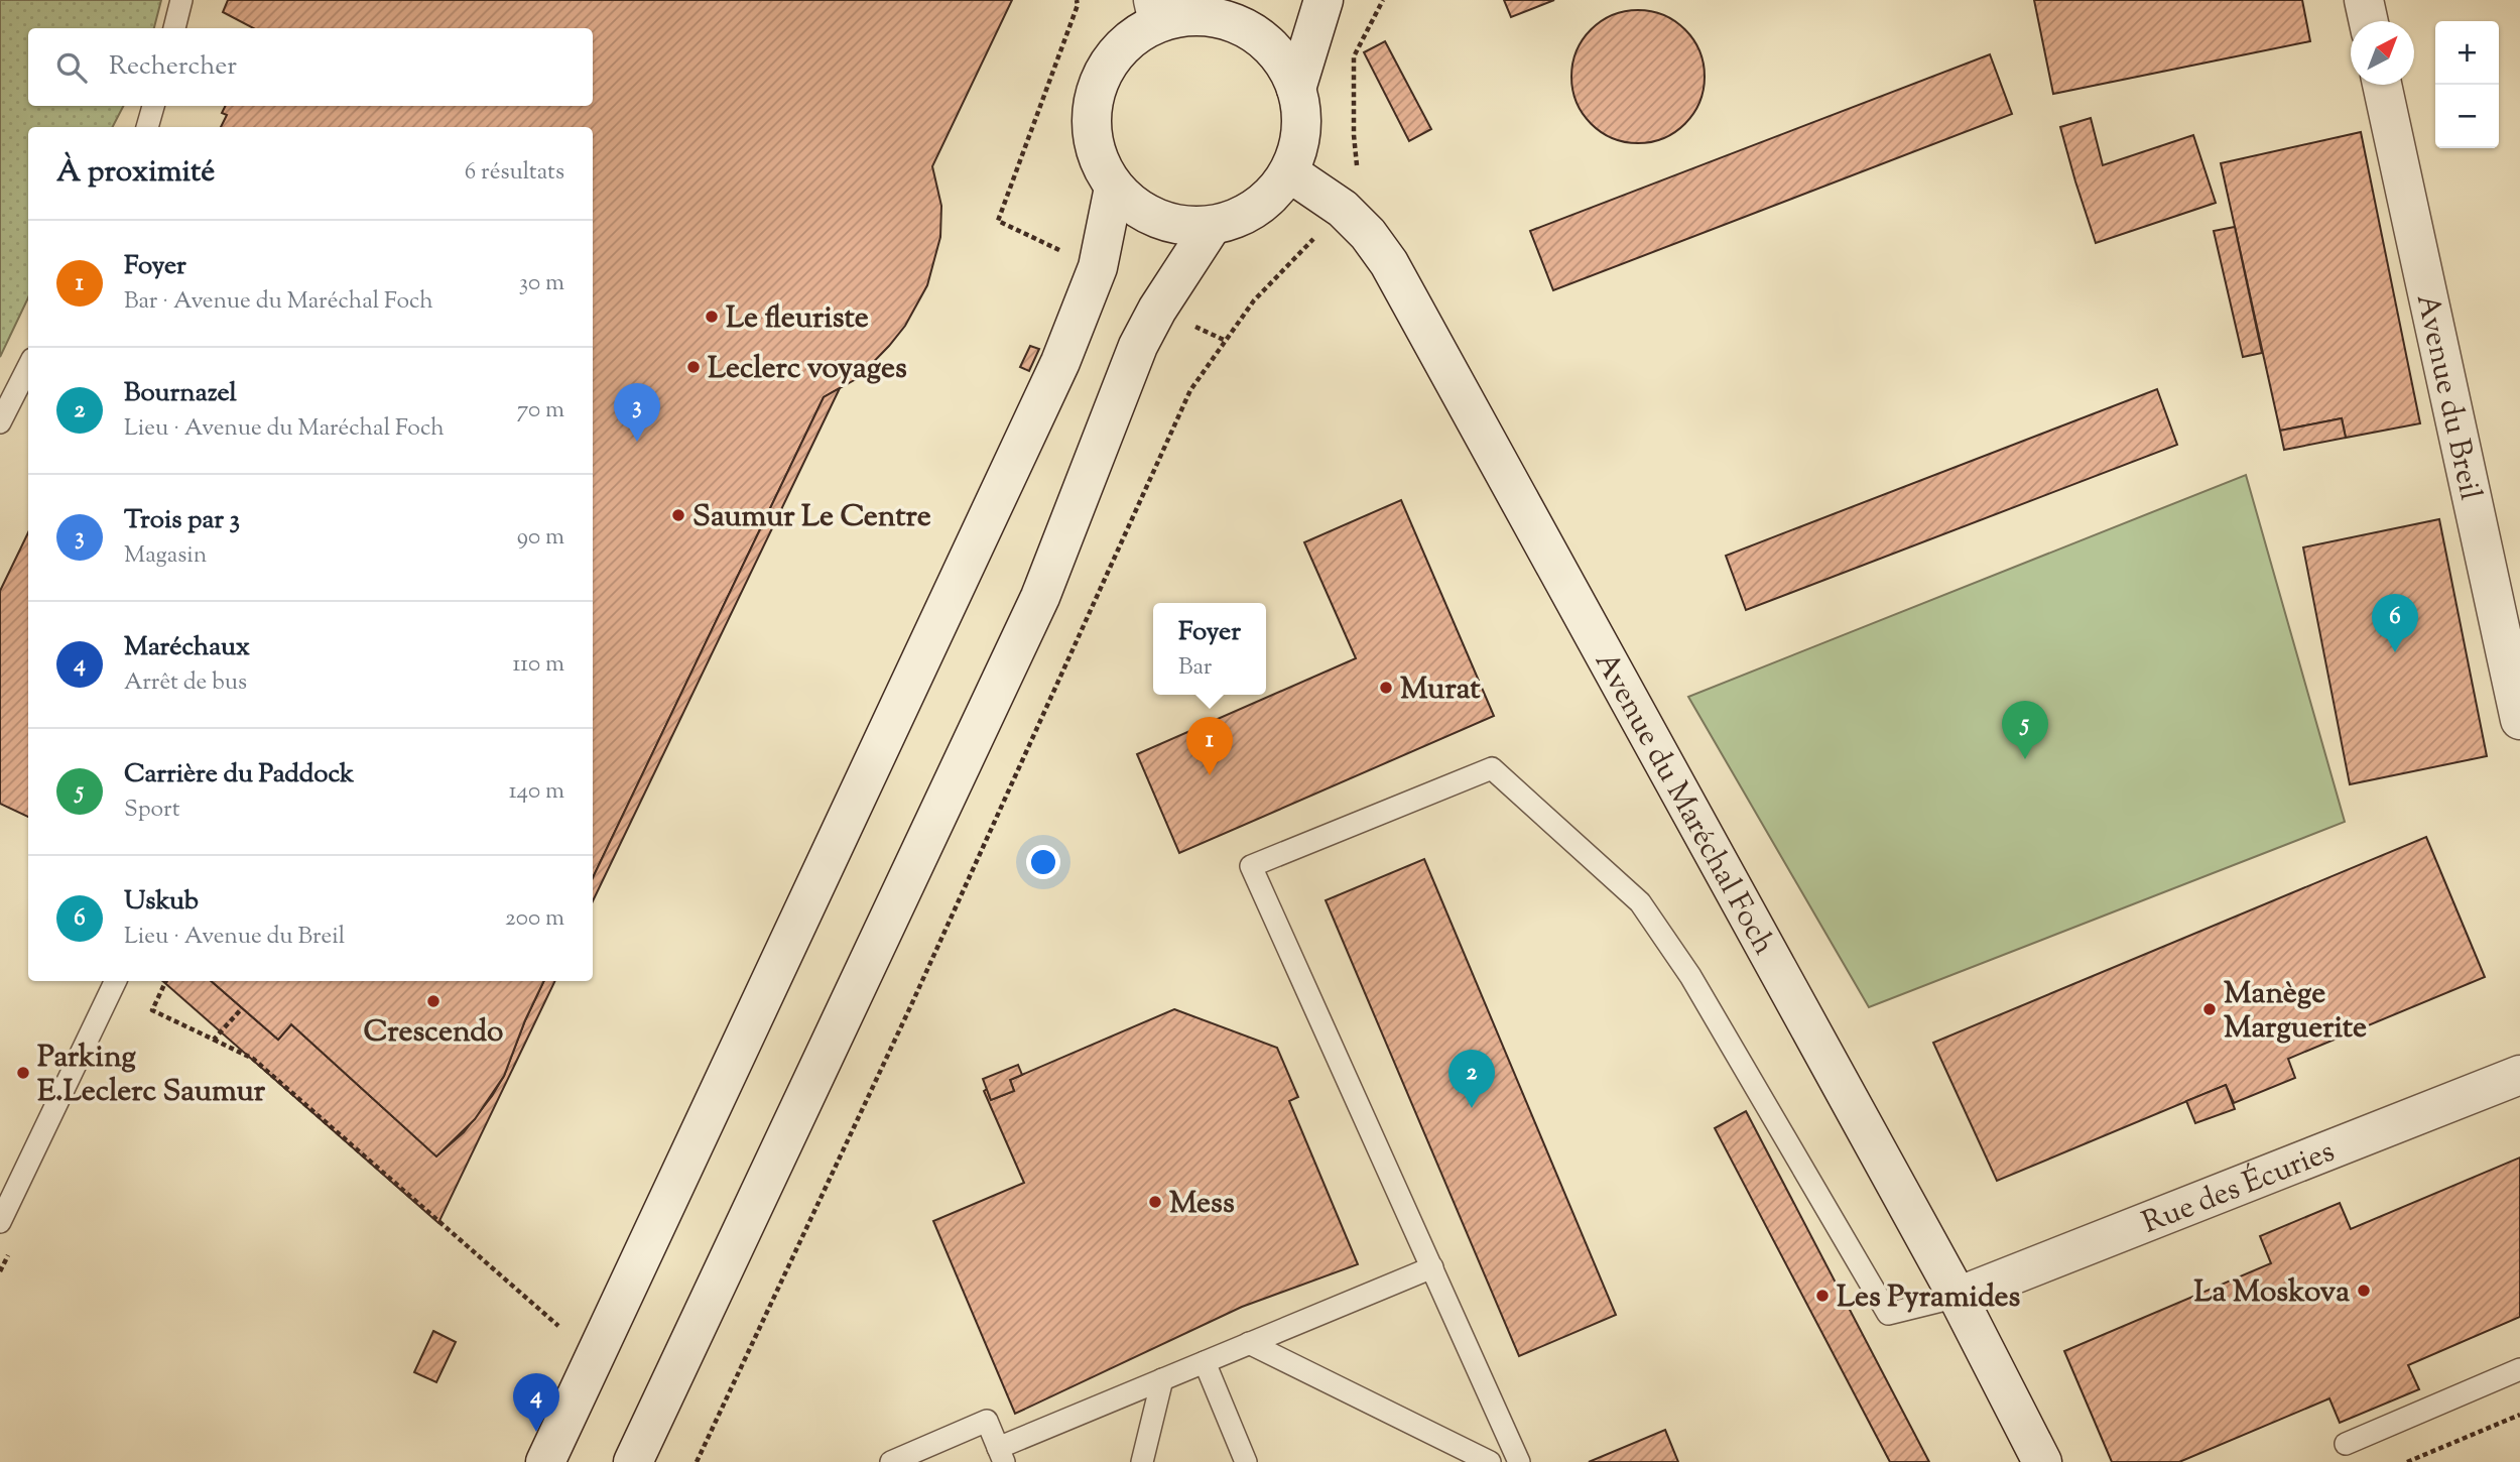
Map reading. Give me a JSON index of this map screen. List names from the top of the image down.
{
  "streets": {
    "main road": ["Avenue du Breil", "Avenue du Maréchal Foch", "Rue des Écuries"]
  },
  "crossings": [
    ["Avenue du Maréchal Foch", "Rue des Écuries"]
  ],
  "places": [
    "Le fleuriste",
    "Leclerc voyages",
    "Saumur Le Centre",
    "Murat",
    "Crescendo",
    "Manège Marguerite",
    "Parking E.Leclerc Saumur",
    "Mess",
    "La Moskova",
    "Les Pyramides"
  ],
  "north": "top right",
  "page": {
    "map_buttons": ["+", "−"],
    "search": "Rechercher",
    "heading": ["À proximité", "6 résultats"],
    "list": [
      {
        "mark": "1",
        "name": "Foyer",
        "note": "Bar · Avenue du Maréchal Foch",
        "value": "30 m"
      },
      {
        "mark": "2",
        "name": "Bournazel",
        "note": "Lieu · Avenue du Maréchal Foch",
        "value": "70 m"
      },
      {
        "mark": "3",
        "name": "Trois par 3",
        "note": "Magasin",
        "value": "90 m"
      },
      {
        "mark": "4",
        "name": "Maréchaux",
        "note": "Arrêt de bus",
        "value": "110 m"
      },
      {
        "mark": "5",
        "name": "Carrière du Paddock",
        "note": "Sport",
        "value": "140 m"
      },
      {
        "mark": "6",
        "name": "Uskub",
        "note": "Lieu · Avenue du Breil",
        "value": "200 m"
      }
    ],
    "pins": [
      "3",
      "6",
      "5",
      "1",
      "2",
      "4"
    ],
    "popup": ["Foyer", "Bar"]
  }
}
